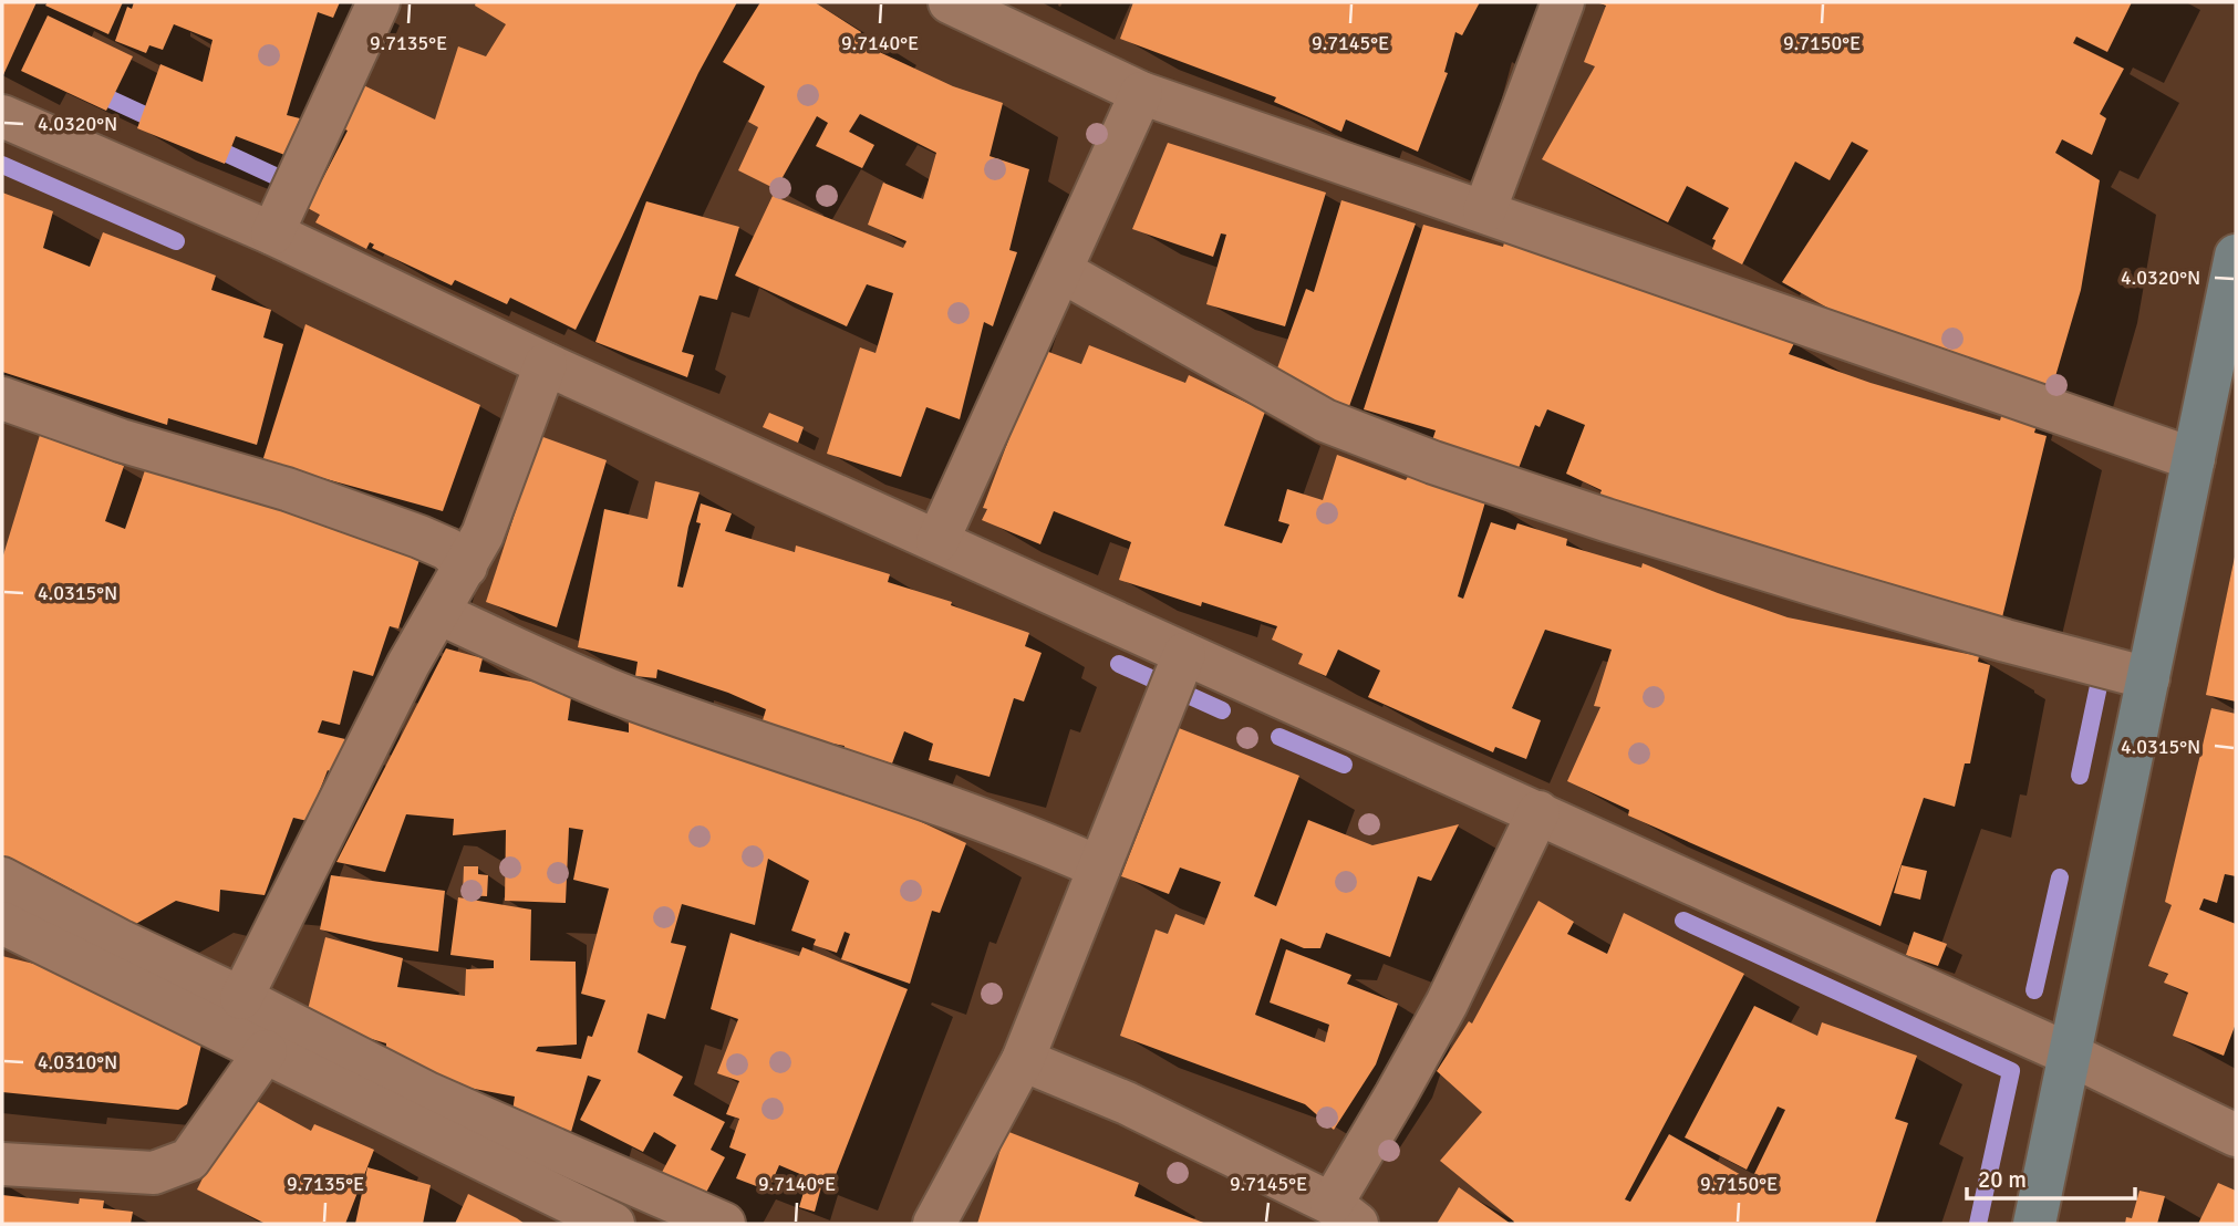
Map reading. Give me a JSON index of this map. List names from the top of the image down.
{
  "scale_bar": "20 m",
  "coordinates": [
    "9.7135°E",
    "9.7140°E",
    "9.7145°E",
    "9.7150°E",
    "4.0320°N",
    "4.0315°N",
    "4.0310°N"
  ]
}
